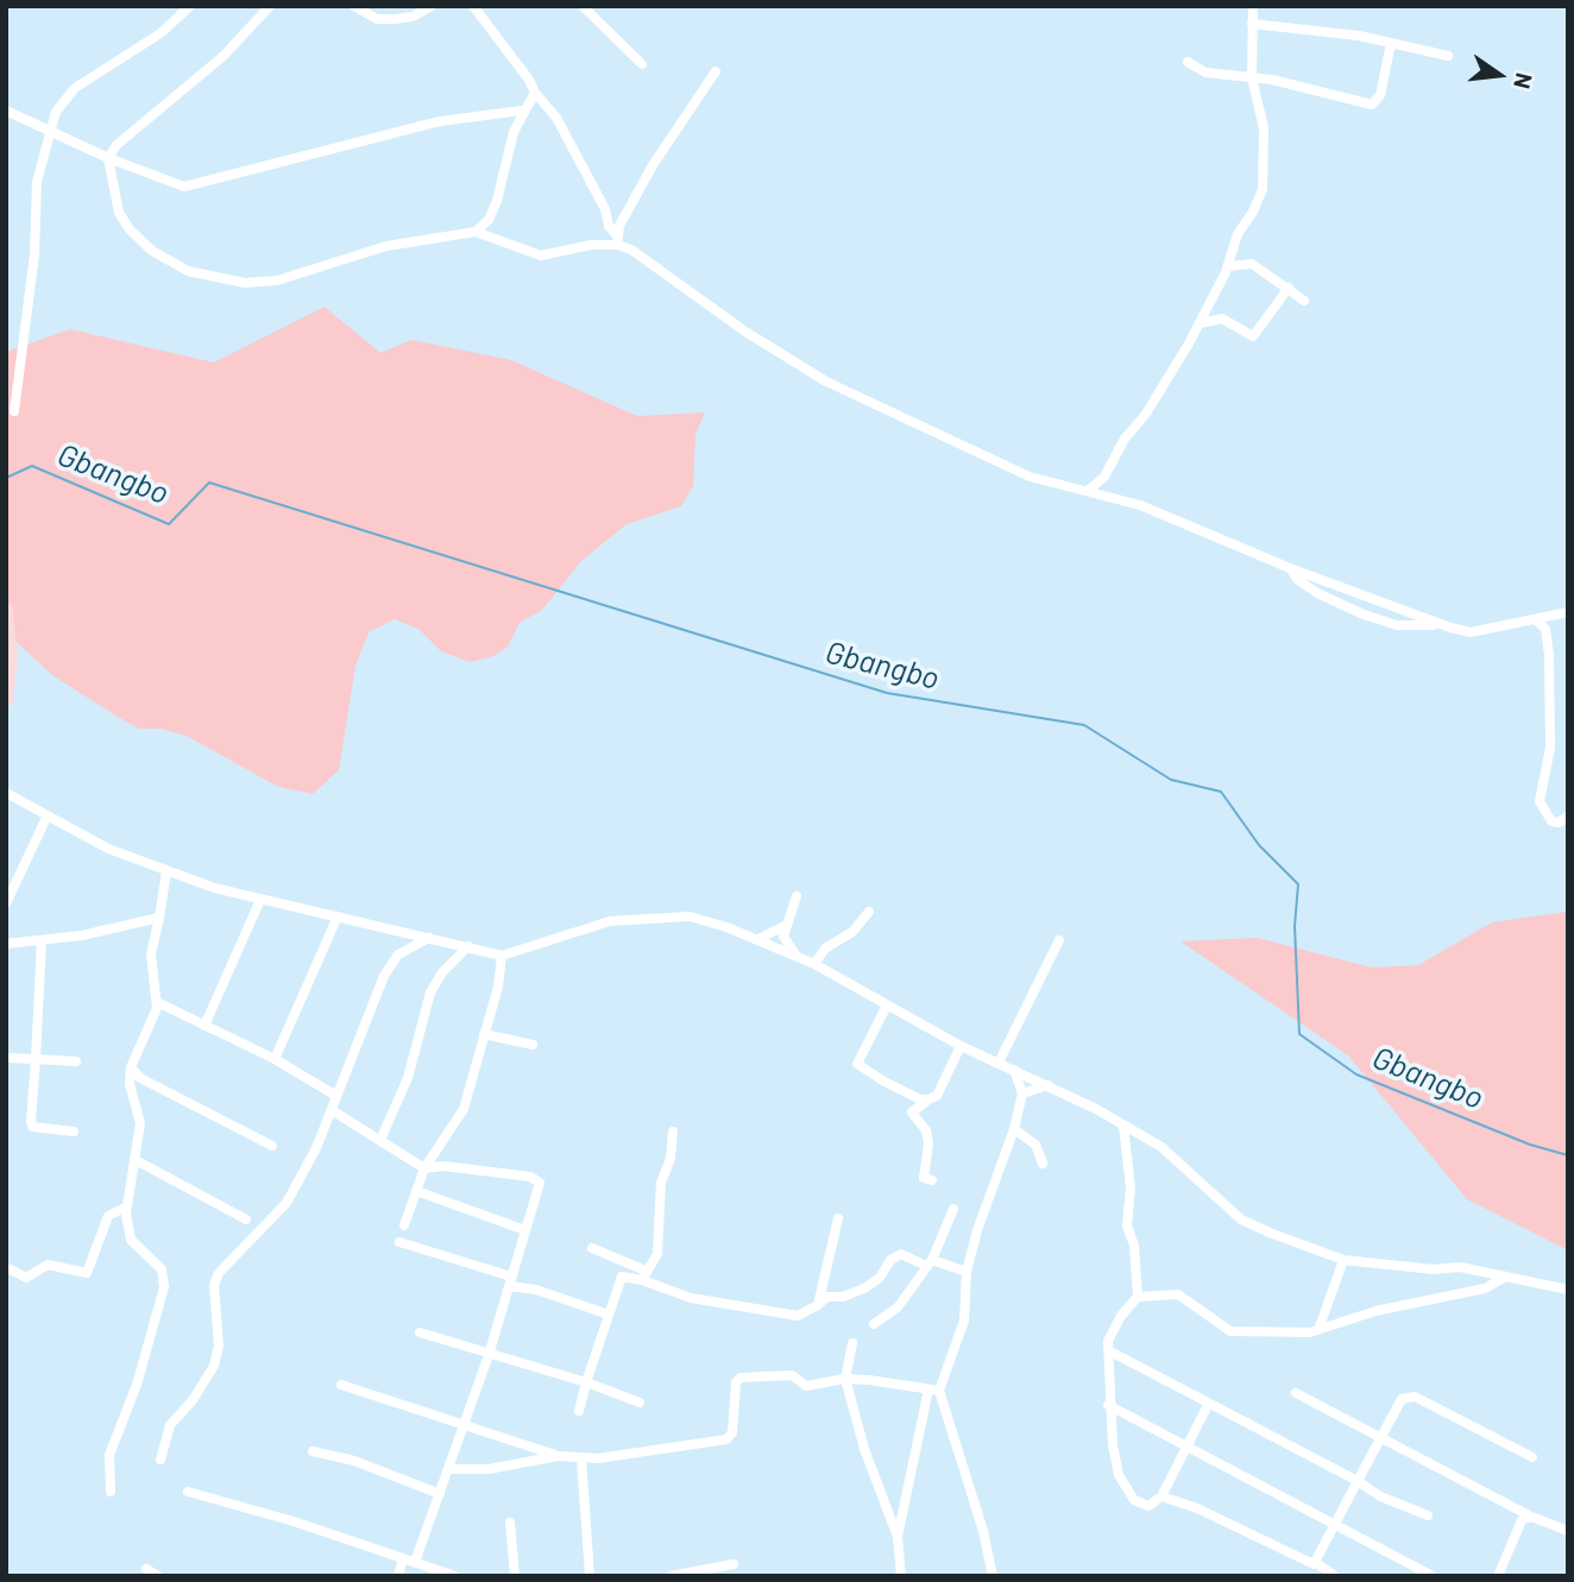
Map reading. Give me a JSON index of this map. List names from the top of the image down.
{
  "water": ["Gbangbo"],
  "north": "right"
}
